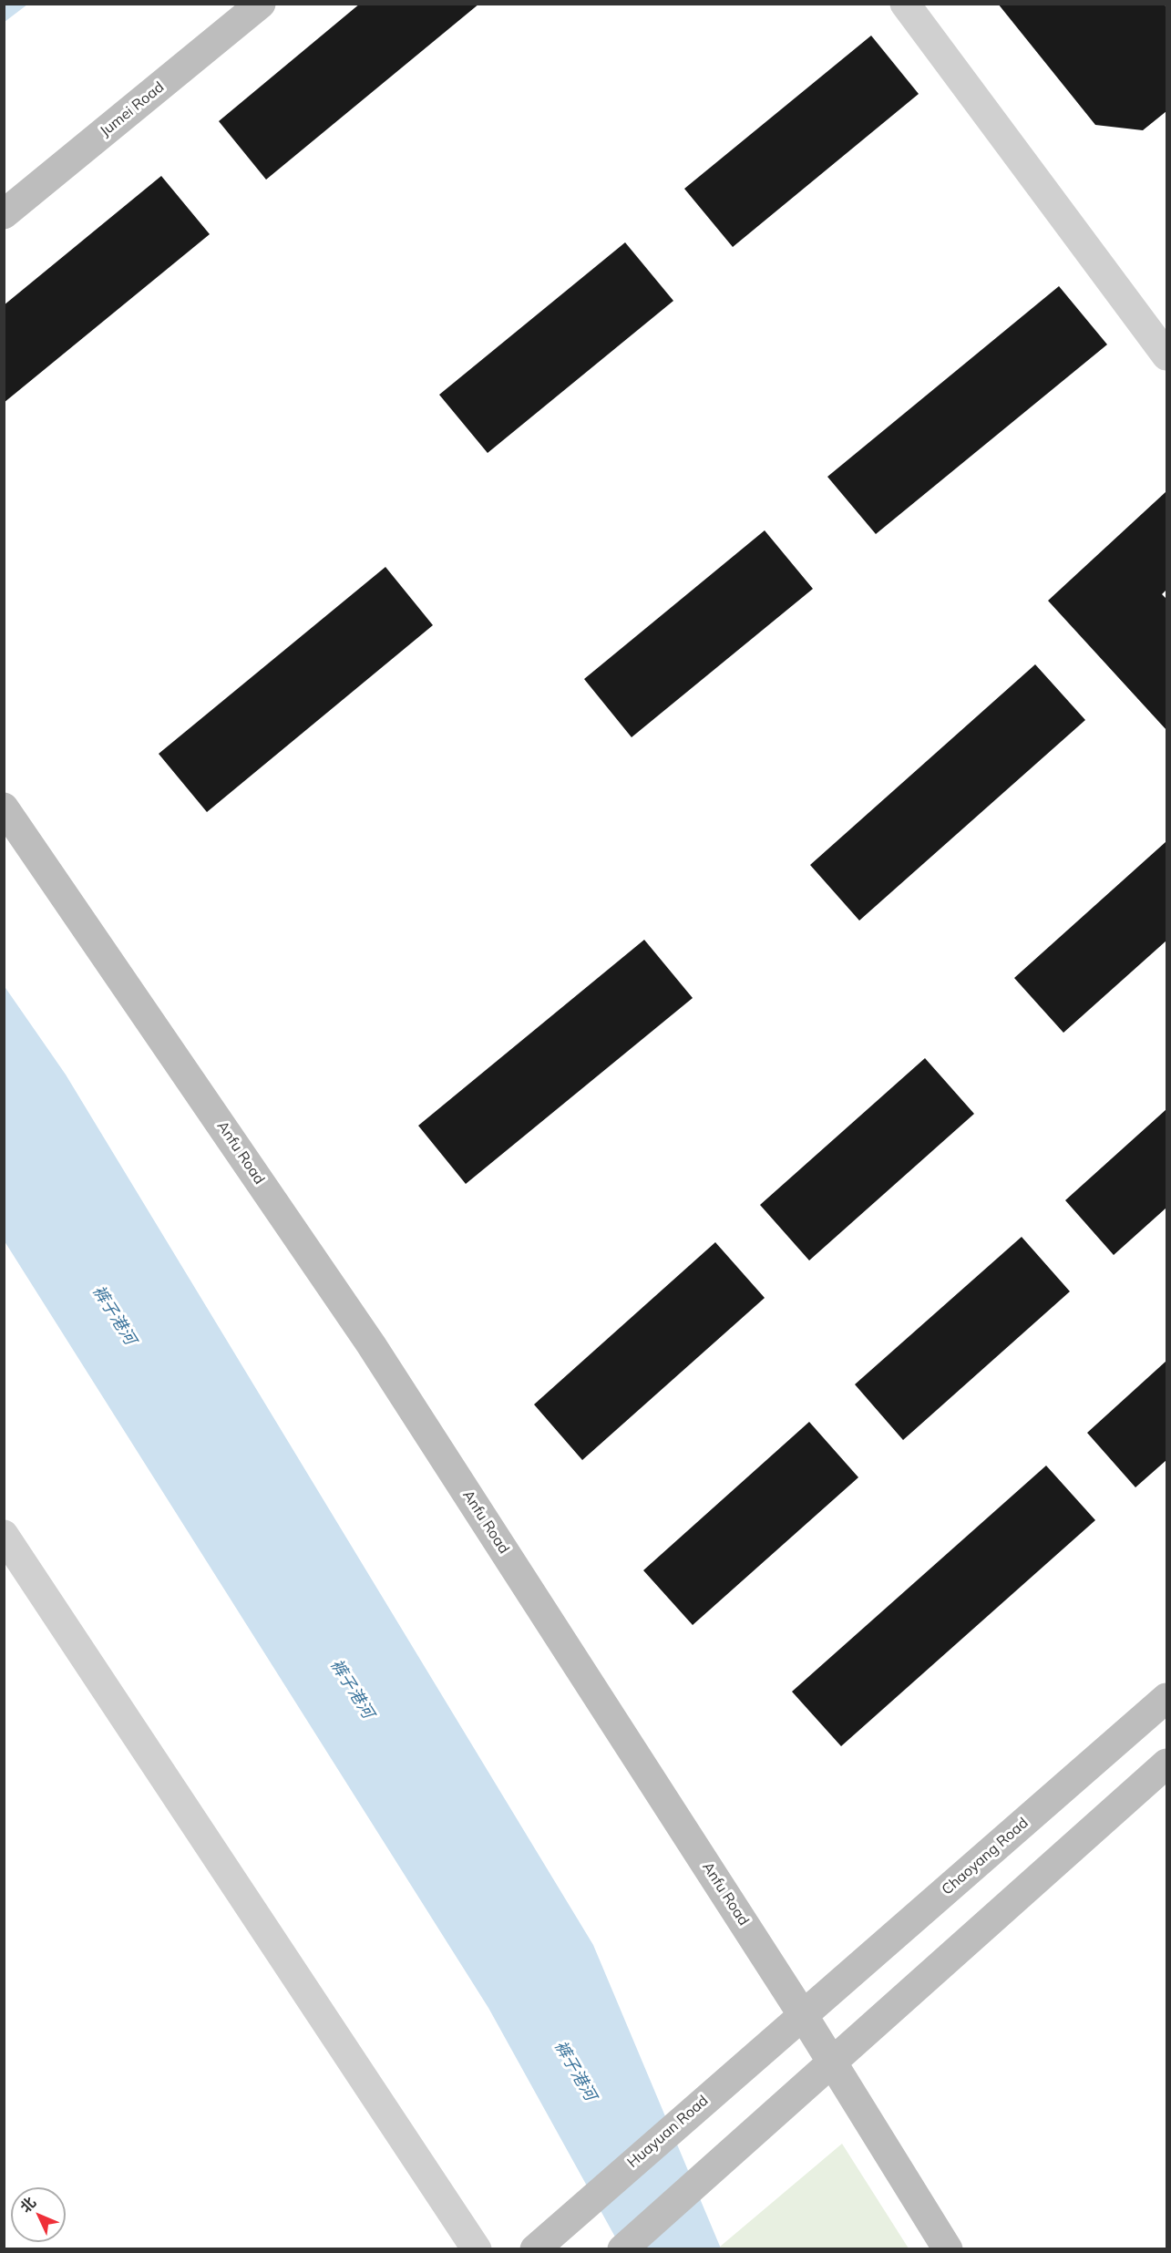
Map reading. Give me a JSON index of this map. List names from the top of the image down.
{
  "streets": {
    "street": [
      "Jumei Road",
      "Anfu Road",
      "Chaoyang Road",
      "Huayuan Road"
    ]
  },
  "crossings": [
    ["Anfu Road", "Chaoyang Road"],
    ["Anfu Road", "Huayuan Road"],
    ["Chaoyang Road", "Huayuan Road"]
  ],
  "water": ["裤子港河"],
  "north": "top left"
}
